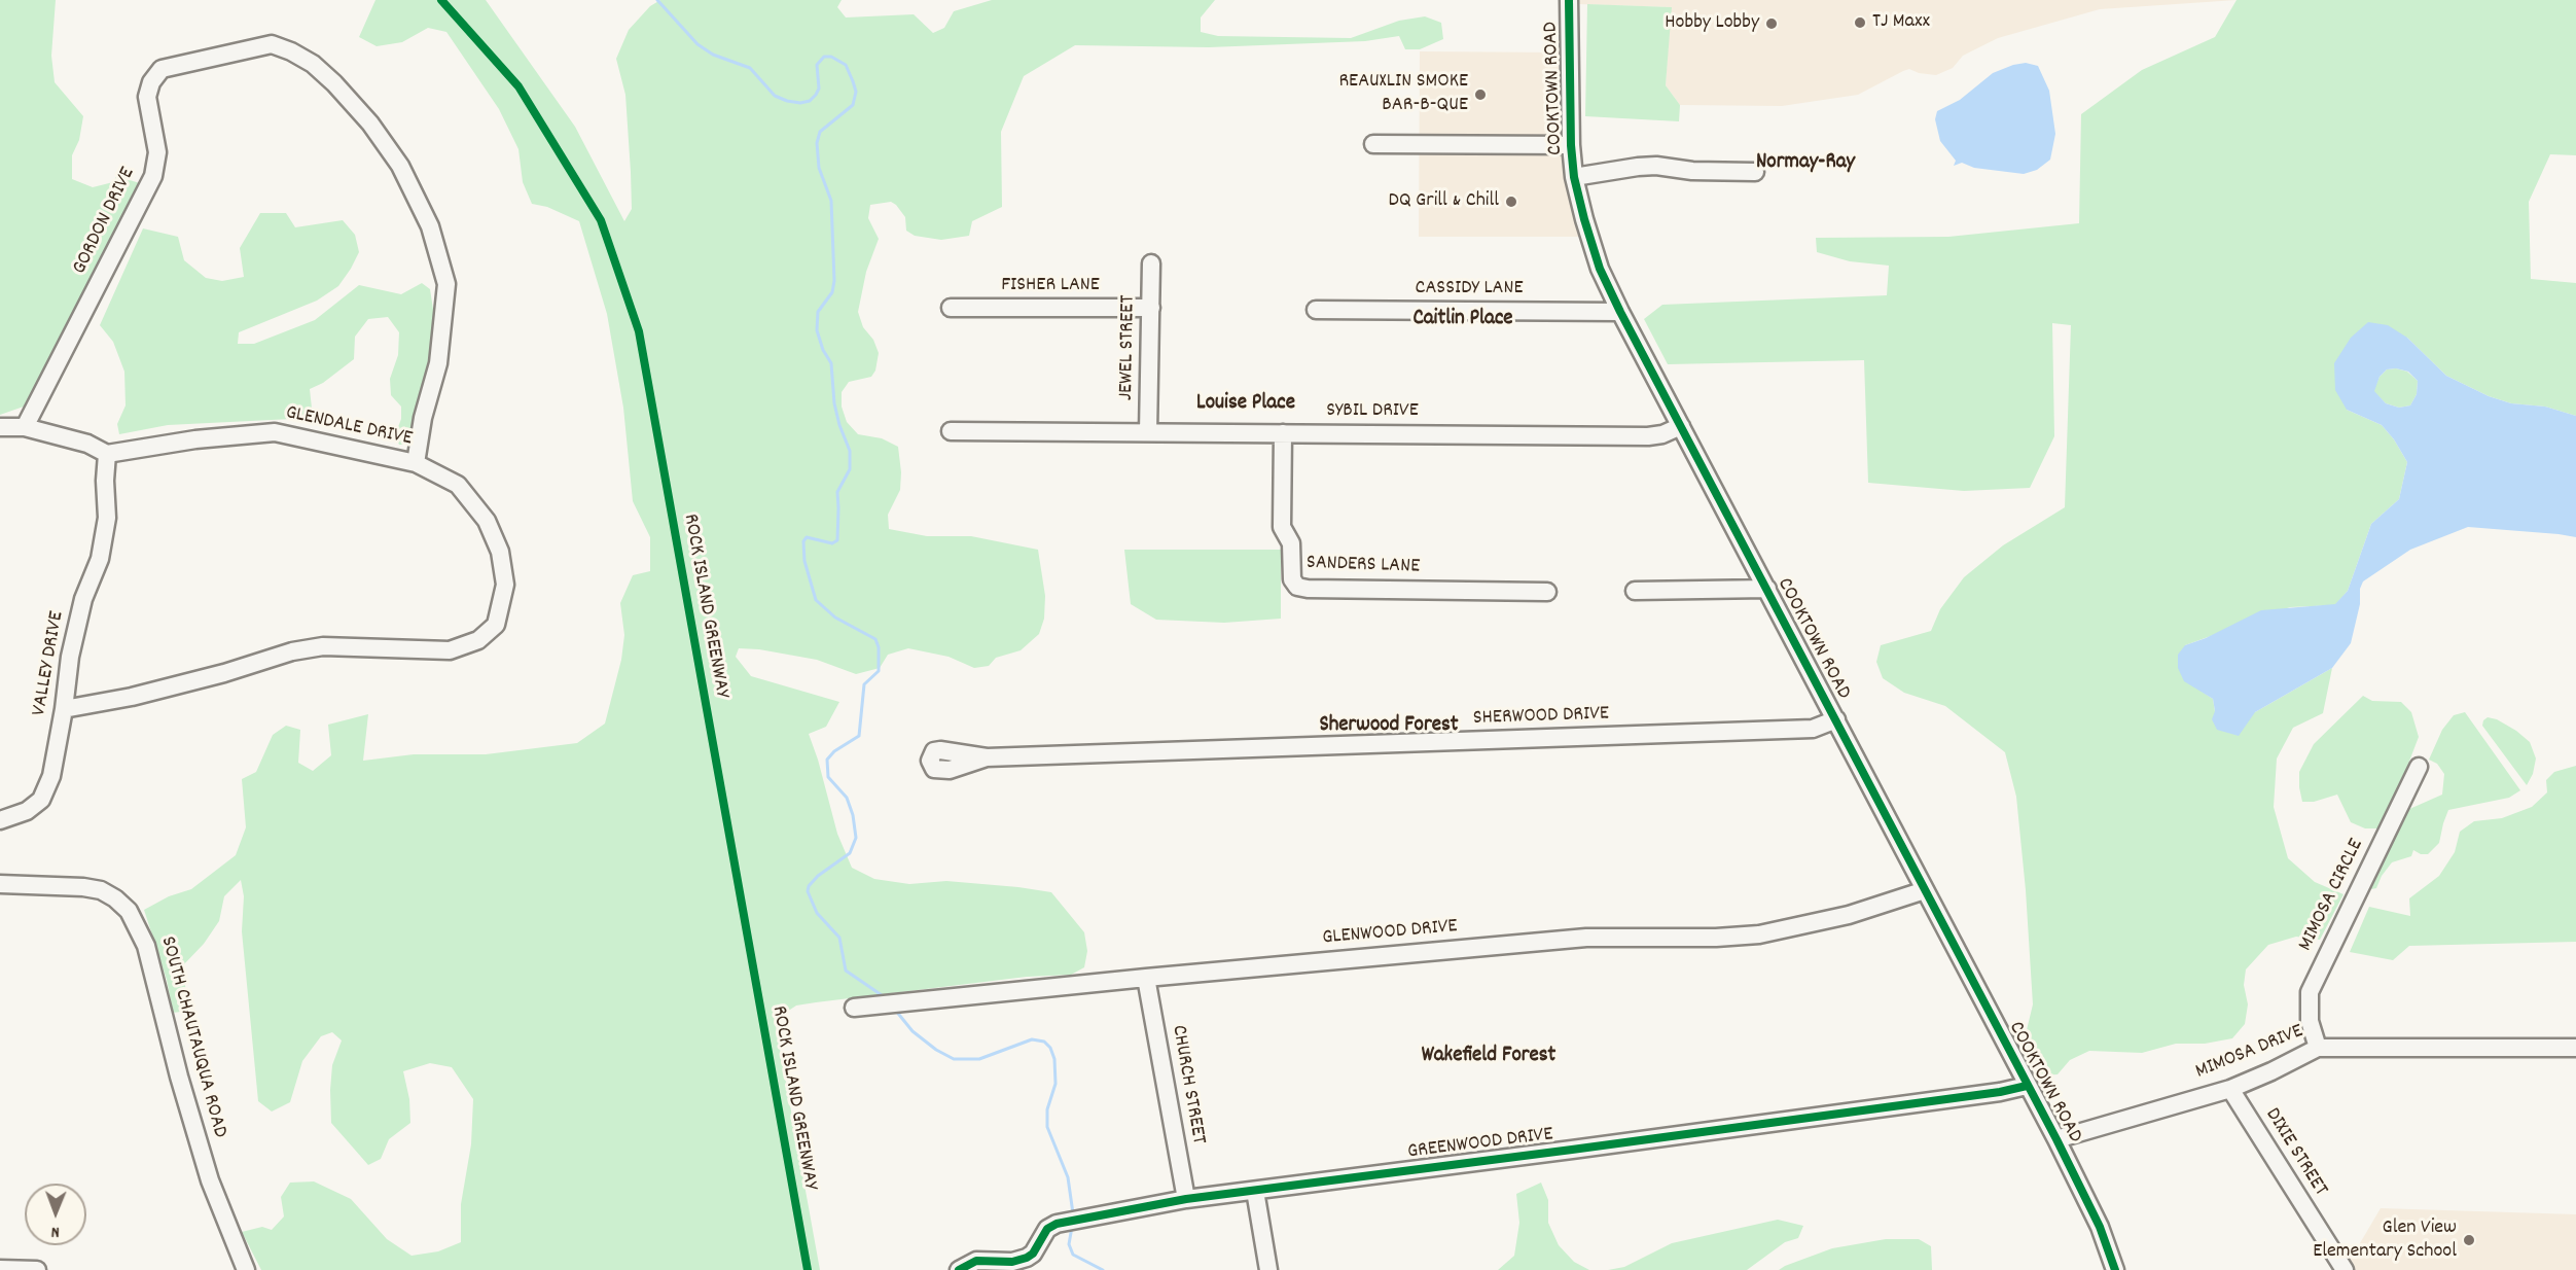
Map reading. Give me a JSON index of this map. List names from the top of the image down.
{
  "streets": {
    "street": [
      "COOKTOWN ROAD",
      "GORDON DRIVE",
      "FISHER LANE",
      "CASSIDY LANE",
      "JEWEL STREET",
      "SYBIL DRIVE",
      "GLENDALE DRIVE",
      "SANDERS LANE",
      "VALLEY DRIVE",
      "SHERWOOD DRIVE",
      "MIMOSA CIRCLE",
      "GLENWOOD DRIVE",
      "SOUTH CHAUTAUQUA ROAD",
      "MIMOSA DRIVE",
      "CHURCH STREET",
      "GREENWOOD DRIVE",
      "DIXIE STREET"
    ],
    "cycle path": ["ROCK ISLAND GREENWAY"]
  },
  "crossings": [
    ["COOKTOWN ROAD", "CASSIDY LANE"],
    ["COOKTOWN ROAD", "SYBIL DRIVE"],
    ["COOKTOWN ROAD", "SHERWOOD DRIVE"],
    ["COOKTOWN ROAD", "GLENWOOD DRIVE"],
    ["COOKTOWN ROAD", "MIMOSA DRIVE"],
    ["COOKTOWN ROAD", "GREENWOOD DRIVE"],
    ["GORDON DRIVE", "GLENDALE DRIVE"],
    ["FISHER LANE", "JEWEL STREET"],
    ["JEWEL STREET", "SYBIL DRIVE"],
    ["SYBIL DRIVE", "SANDERS LANE"],
    ["GLENDALE DRIVE", "VALLEY DRIVE"],
    ["MIMOSA CIRCLE", "MIMOSA DRIVE"],
    ["GLENWOOD DRIVE", "CHURCH STREET"],
    ["MIMOSA DRIVE", "DIXIE STREET"],
    ["CHURCH STREET", "GREENWOOD DRIVE"]
  ],
  "districts": [
    "Normay-Ray",
    "Caitlin Place",
    "Louise Place",
    "Sherwood Forest",
    "Wakefield Forest"
  ],
  "places": [
    "TJ Maxx",
    "Hobby Lobby",
    "REAUXLIN SMOKE BAR-B-QUE",
    "DQ Grill & Chill",
    "Glen View Elementary School"
  ],
  "north": "bottom"
}
